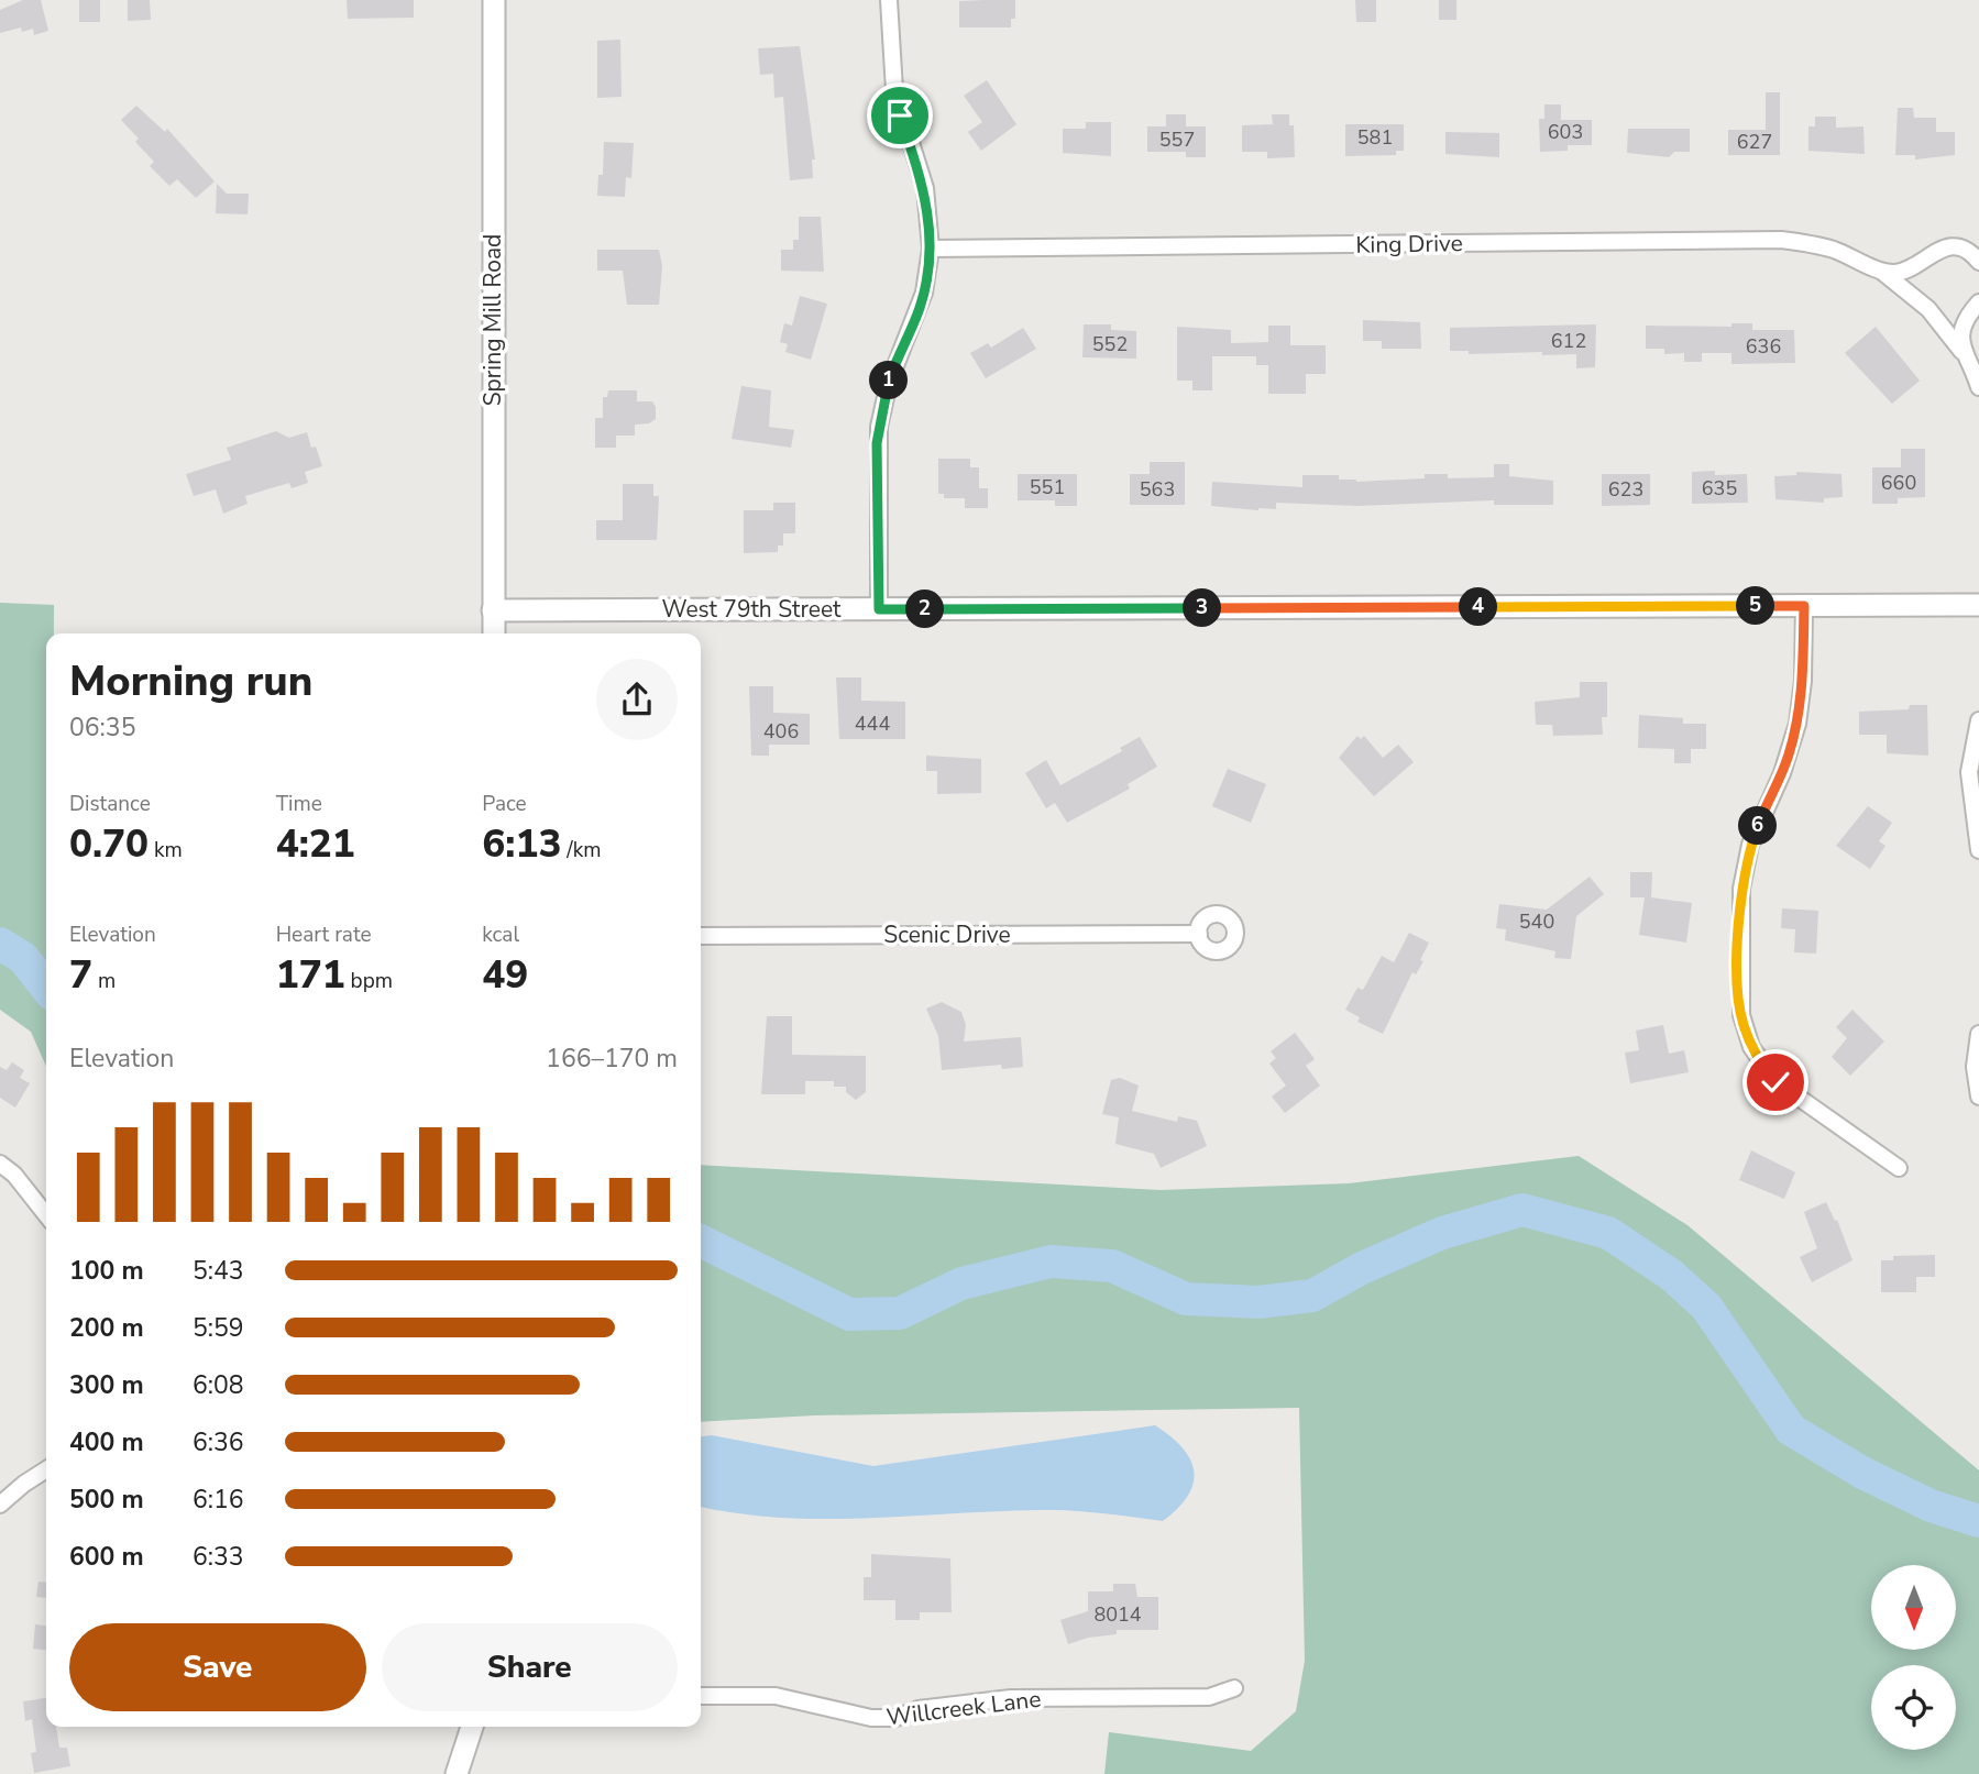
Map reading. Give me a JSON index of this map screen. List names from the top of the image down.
{
  "streets": {
    "main road": ["Spring Mill Road", "West 79th Street"],
    "street": ["King Drive", "Scenic Drive", "Willcreek Lane"]
  },
  "crossings": [
    ["Spring Mill Road", "West 79th Street"]
  ],
  "house_numbers": [
    "603",
    "581",
    "557",
    "627",
    "612",
    "552",
    "636",
    "660",
    "551",
    "635",
    "563",
    "623",
    "444",
    "406",
    "540",
    "8014"
  ],
  "north": "bottom",
  "page": {
    "pins": [
      "1",
      "5",
      "4",
      "3",
      "2",
      "6"
    ],
    "heading": ["Morning run", "06:35"],
    "stats": [
      ["Distance", "0.70 km"],
      ["Time", "4:21"],
      ["Pace", "6:13 /km"],
      ["Elevation", "7 m"],
      ["Heart rate", "171 bpm"],
      ["kcal", "49"]
    ],
    "chart": ["Elevation", "166–170 m"],
    "list": [
      {
        "name": "100 m",
        "note": "5:43"
      },
      {
        "name": "200 m",
        "note": "5:59"
      },
      {
        "name": "300 m",
        "note": "6:08"
      },
      {
        "name": "400 m",
        "note": "6:36"
      },
      {
        "name": "500 m",
        "note": "6:16"
      },
      {
        "name": "600 m",
        "note": "6:33"
      }
    ],
    "buttons": ["Save", "Share"]
  }
}
